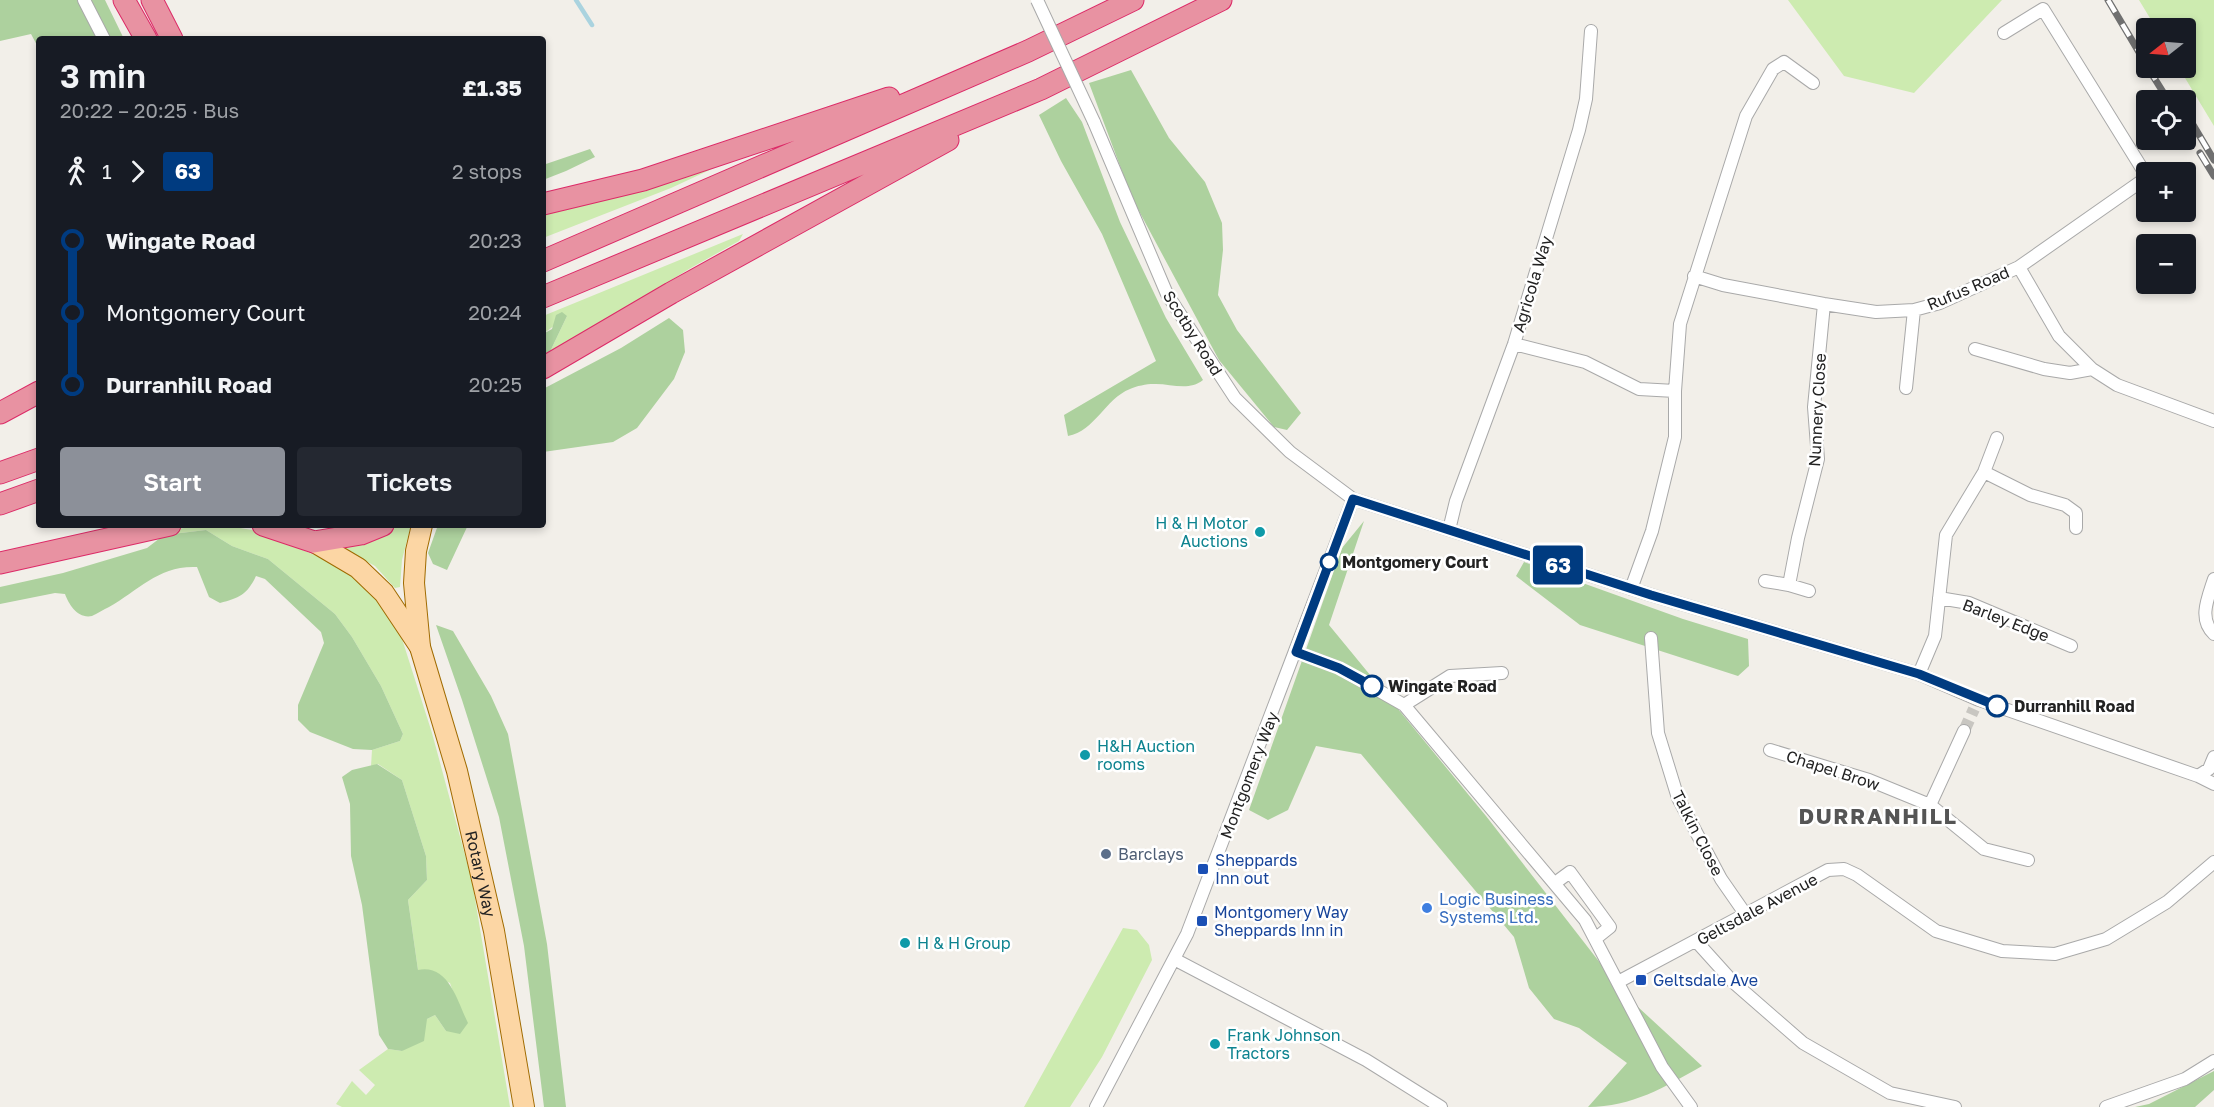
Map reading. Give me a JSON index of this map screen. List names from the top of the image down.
{
  "streets": {
    "main road": ["Rotary Way"],
    "street": [
      "Agricola Way",
      "Rufus Road",
      "Scotby Road",
      "Nunnery Close",
      "Barley Edge",
      "Chapel Brow",
      "Montgomery Way",
      "Talkin Close",
      "Geltsdale Avenue"
    ]
  },
  "crossings": [
    ["Rufus Road", "Nunnery Close"],
    ["Scotby Road", "Montgomery Way"],
    ["Talkin Close", "Geltsdale Avenue"]
  ],
  "districts": ["DURRANHILL"],
  "places": {
    "other": [
      "H & H Motor Auctions",
      "Montgomery Court",
      "Wingate Road",
      "Durranhill Road",
      "H&H Auction rooms",
      "Barclays",
      "Logic Business Systems Ltd.",
      "H & H Group",
      "Frank Johnson Tractors"
    ],
    "transit": ["Sheppards Inn out", "Montgomery Way Sheppards Inn in", "Geltsdale Ave"]
  },
  "lines": ["bus line 63"],
  "north": "left",
  "page": {
    "on_map": "63",
    "map_buttons": ["+", "−"],
    "heading": ["3 min", "20:22 – 20:25 · Bus", "£1.35"],
    "legs": ["1", "63", "2 stops"],
    "list": [
      {
        "name": "Wingate Road",
        "value": "20:23"
      },
      {
        "name": "Montgomery Court",
        "value": "20:24"
      },
      {
        "name": "Durranhill Road",
        "value": "20:25"
      }
    ],
    "buttons": ["Start", "Tickets"]
  }
}
